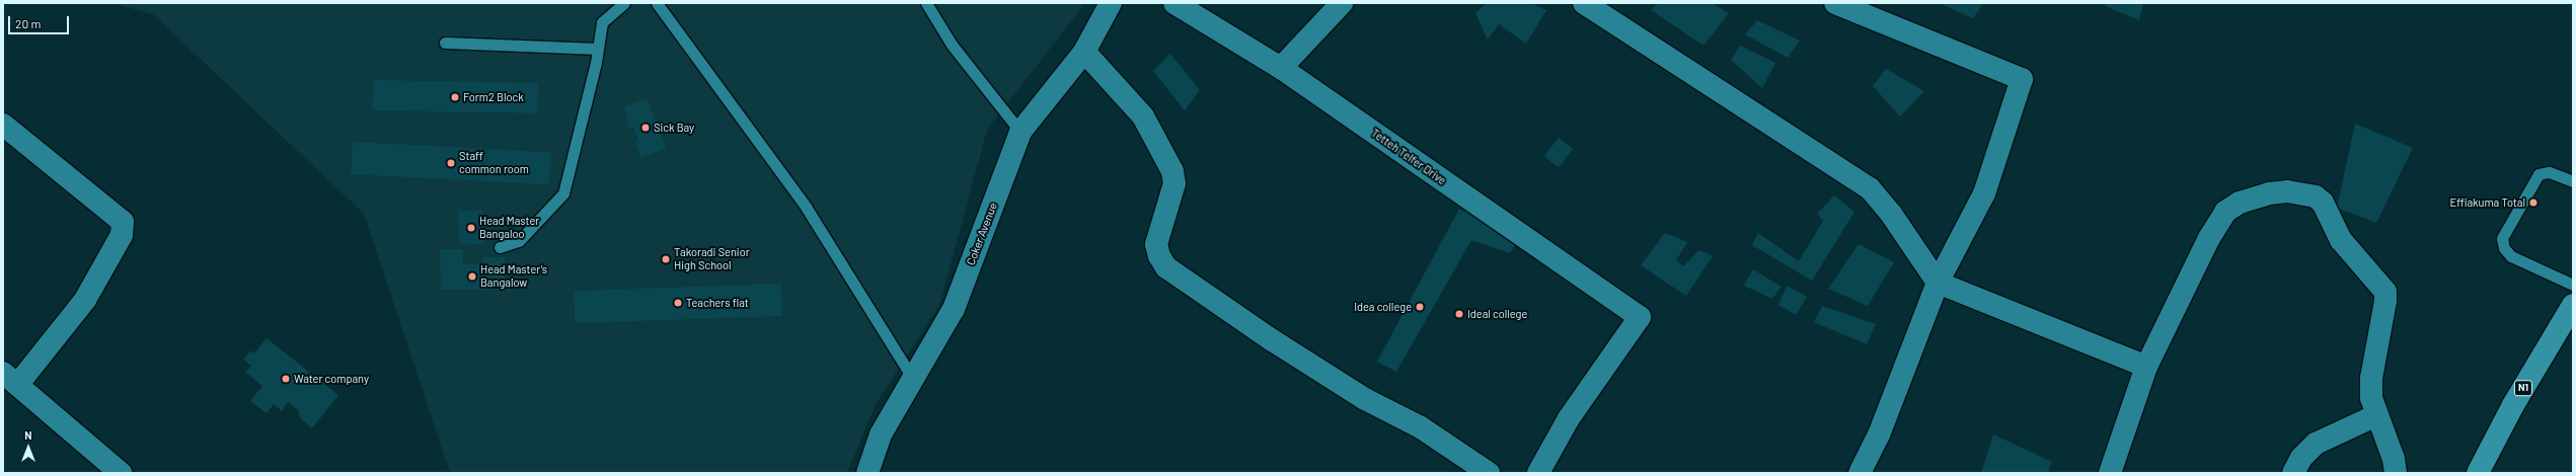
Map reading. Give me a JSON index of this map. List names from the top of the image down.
{
  "streets": {
    "highway": ["N1"],
    "street": ["Tetteh Telfer Drive", "Coker Avenue"]
  },
  "places": [
    "Form2 Block",
    "Sick Bay",
    "Staff common room",
    "Effiakuma Total",
    "Head Master Bangaloo",
    "Takoradi Senior High School",
    "Head Master's Bangalow",
    "Teachers flat",
    "Idea college",
    "Ideal college",
    "Water company"
  ],
  "scale_bar": "20 m",
  "north": "top"
}
